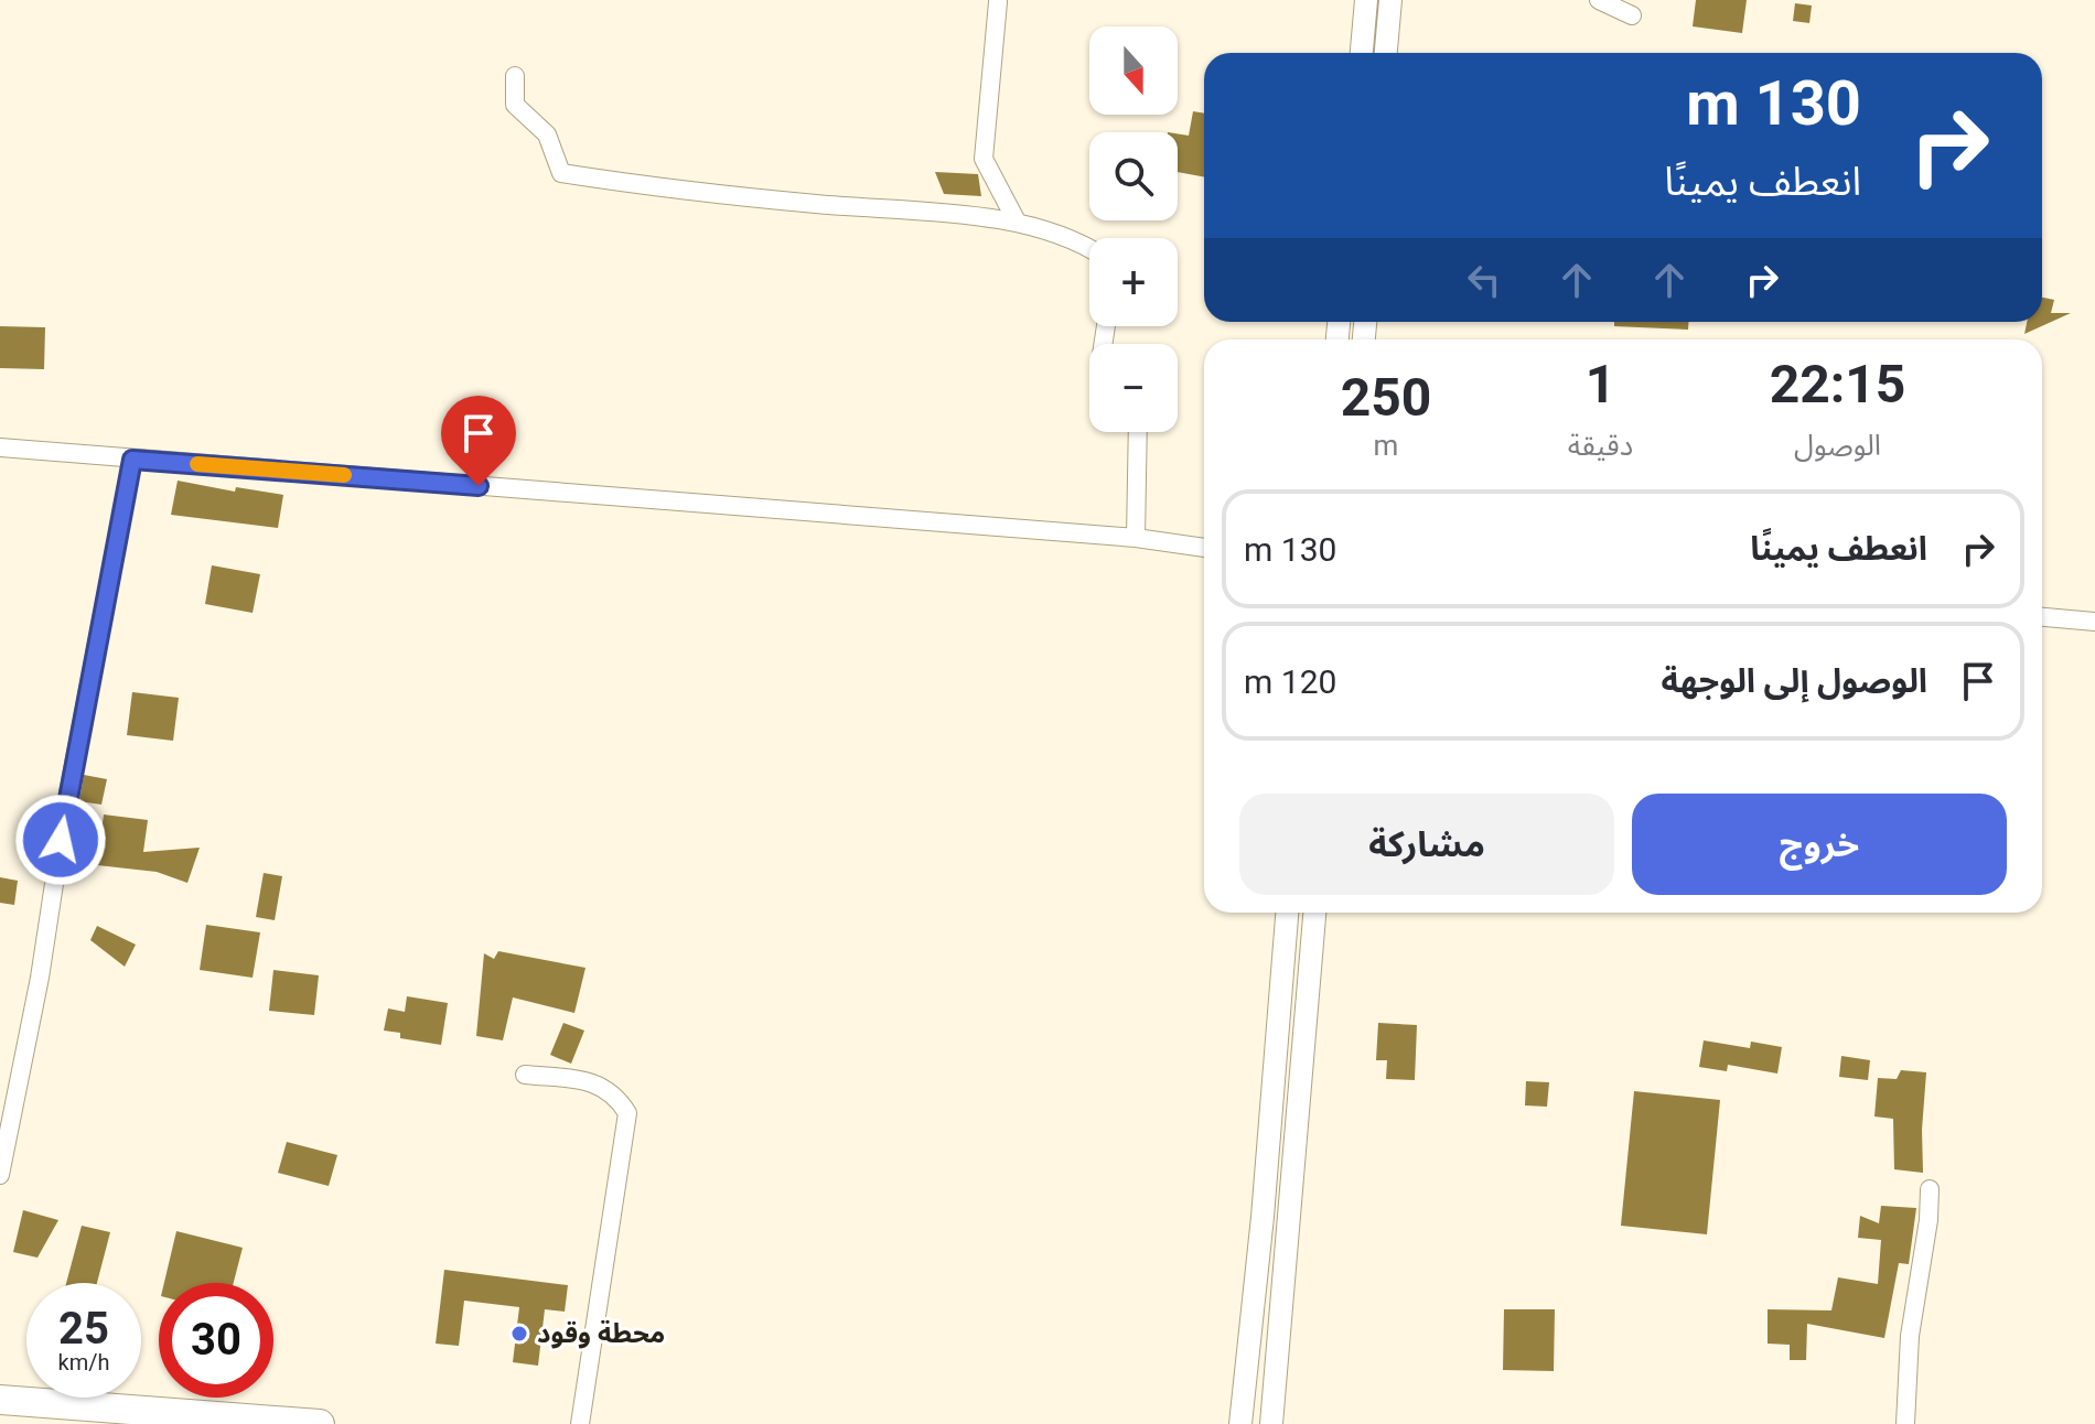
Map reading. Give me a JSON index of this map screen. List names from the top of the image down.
{
  "places": ["محطة وقود"],
  "north": "bottom",
  "page": {
    "map_buttons": ["+", "−"],
    "turn": ["130 m", "انعطف يمينًا"],
    "eta": [
      "22:15",
      "الوصول",
      "1",
      "دقيقة",
      "250",
      "m"
    ],
    "list": [
      {
        "name": "انعطف يمينًا",
        "value": "130 m"
      },
      {
        "name": "الوصول إلى الوجهة",
        "value": "120 m"
      }
    ],
    "buttons": ["خروج", "مشاركة"],
    "speed": "25 km/h",
    "limit": "30"
  }
}
